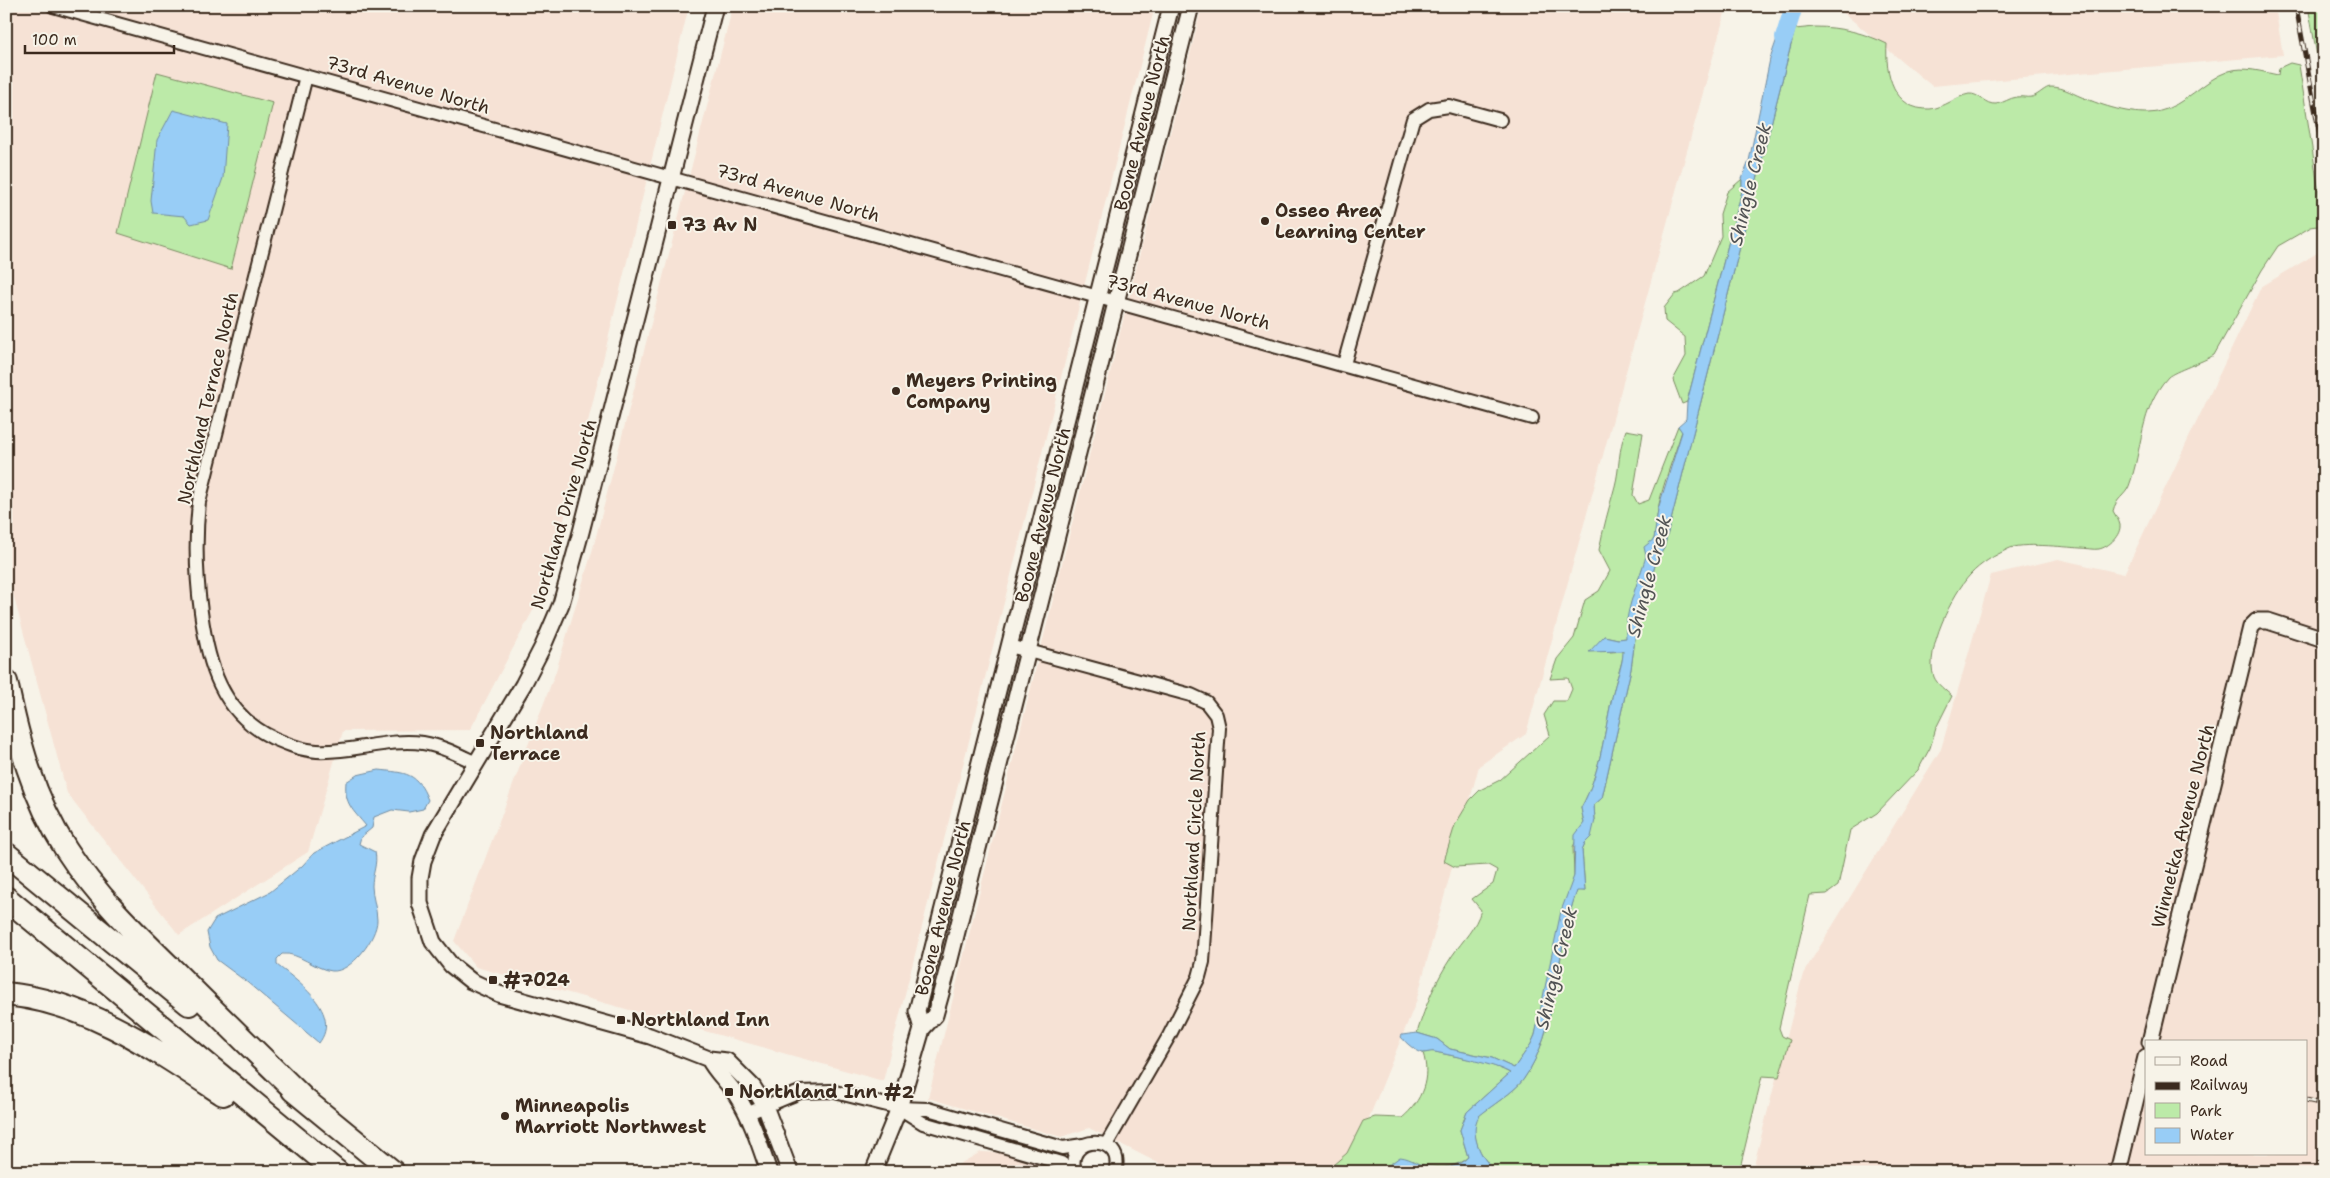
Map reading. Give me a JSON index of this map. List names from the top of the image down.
{
  "streets": {
    "street": [
      "73rd Avenue North",
      "Boone Avenue North",
      "Northland Terrace North",
      "Northland Drive North",
      "Winnetka Avenue North",
      "Northland Circle North"
    ]
  },
  "crossings": [
    ["73rd Avenue North", "Boone Avenue North"],
    ["73rd Avenue North", "Northland Terrace North"],
    ["73rd Avenue North", "Northland Drive North"],
    ["Boone Avenue North", "Northland Circle North"],
    ["Northland Terrace North", "Northland Drive North"]
  ],
  "water": ["Shingle Creek"],
  "places": {
    "other": ["Osseo Area Learning Center", "Meyers Printing Company", "Minneapolis Marriott Northwest"],
    "transit": [
      "73 Av N",
      "Northland Terrace",
      "#7024",
      "Northland Inn",
      "Northland Inn #2"
    ]
  },
  "legend": [
    "Road",
    "Railway",
    "Park",
    "Water"
  ],
  "scale_bar": "100 m"
}
